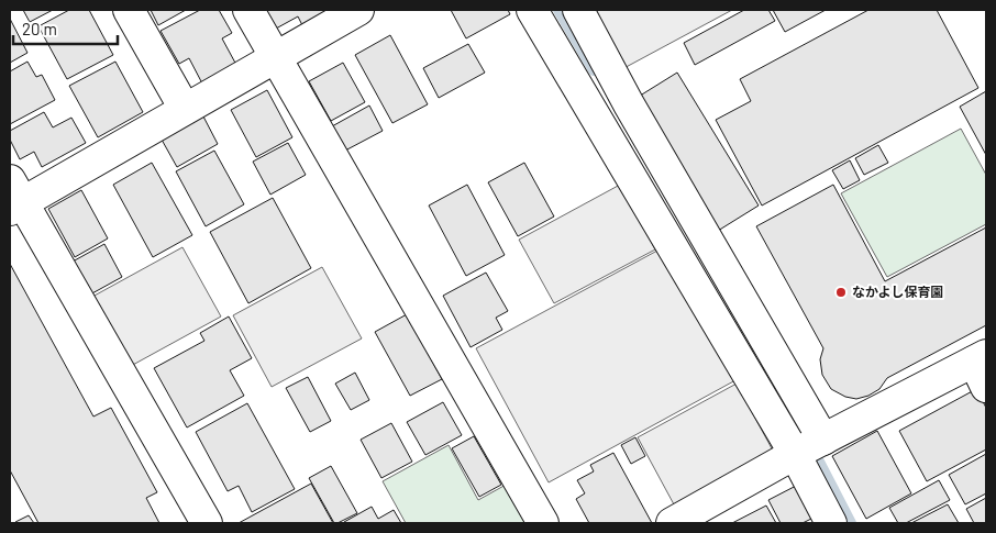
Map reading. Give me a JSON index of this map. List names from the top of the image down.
{
  "places": ["なかよし保育園"],
  "scale_bar": "20 m"
}
